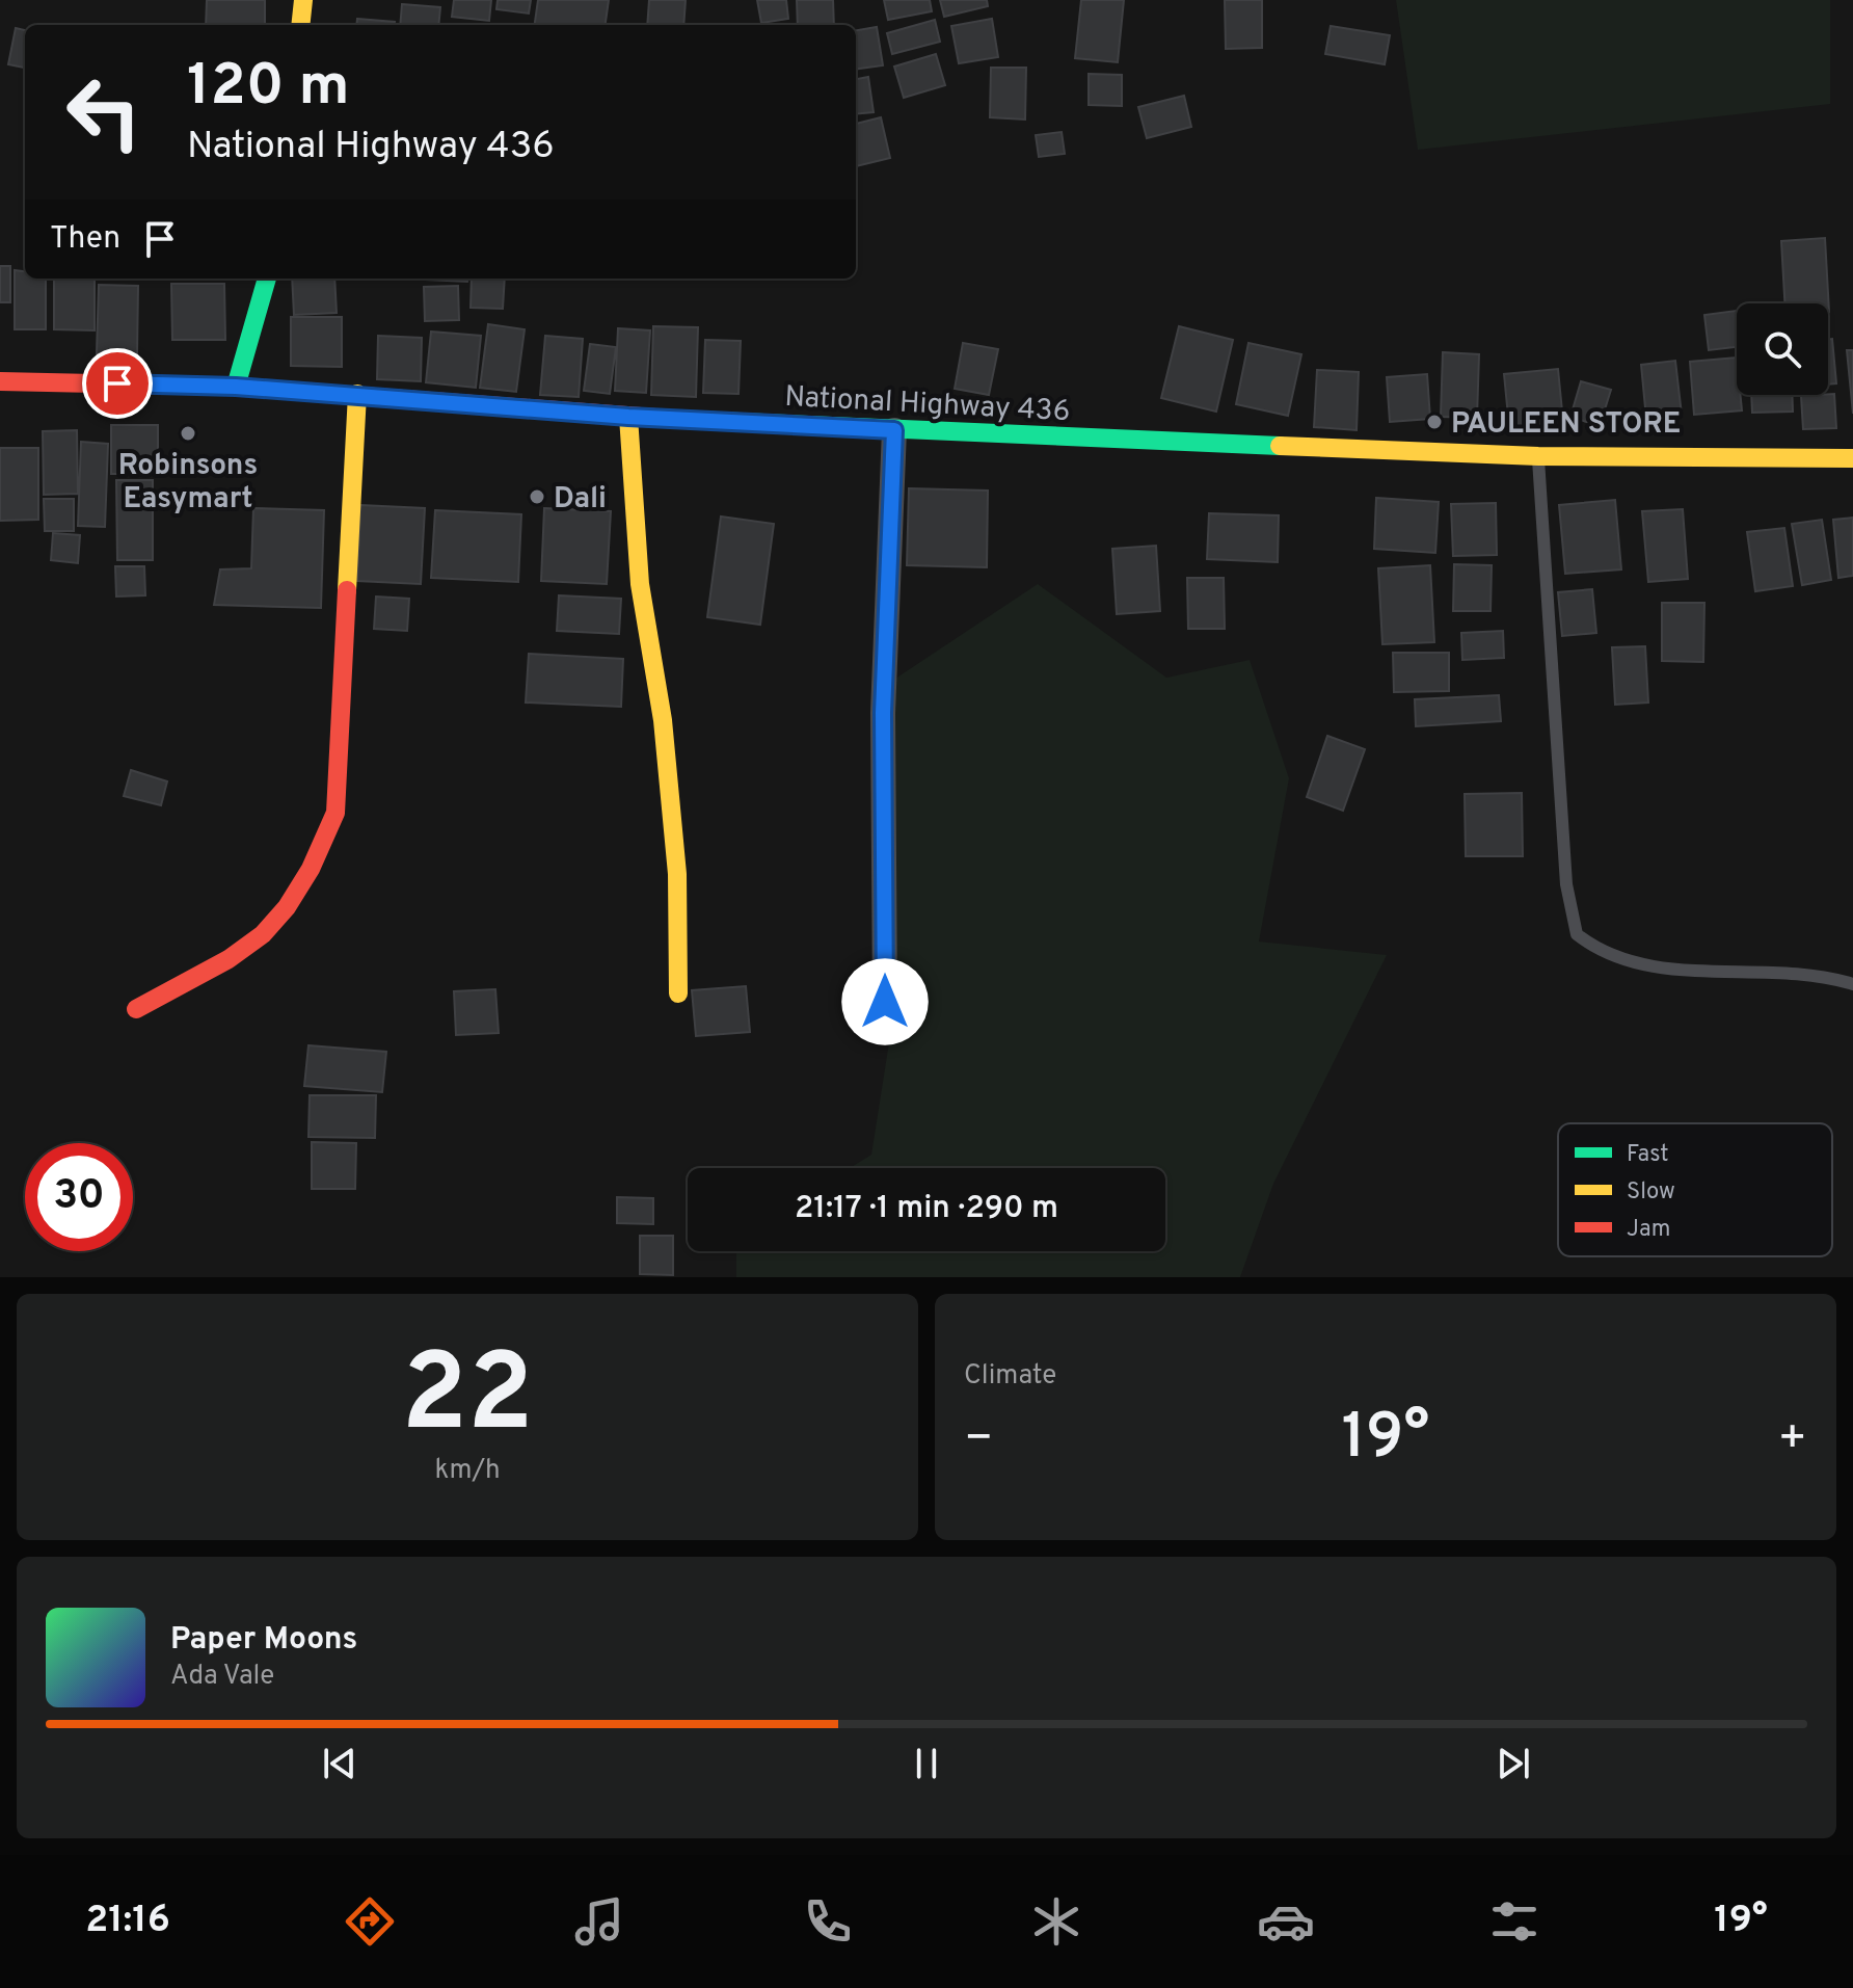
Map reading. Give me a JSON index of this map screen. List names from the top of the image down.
{
  "streets": {
    "main road": ["National Highway 436"]
  },
  "places": ["PAULEEN STORE", "Robinsons Easymart", "Dali"],
  "legend": ["Fast", "Slow", "Jam"],
  "page": {
    "turn": ["120 m", "National Highway 436"],
    "then": "Then",
    "limit": "30",
    "trip": "21:17 · 1 min · 290 m",
    "tile": [
      ["22", "km/h"],
      "Climate"
    ],
    "heat": ["−", "19°", "+"],
    "song": ["Paper Moons", "Ada Vale"],
    "tabs": ["21:16", "19°"]
  }
}
